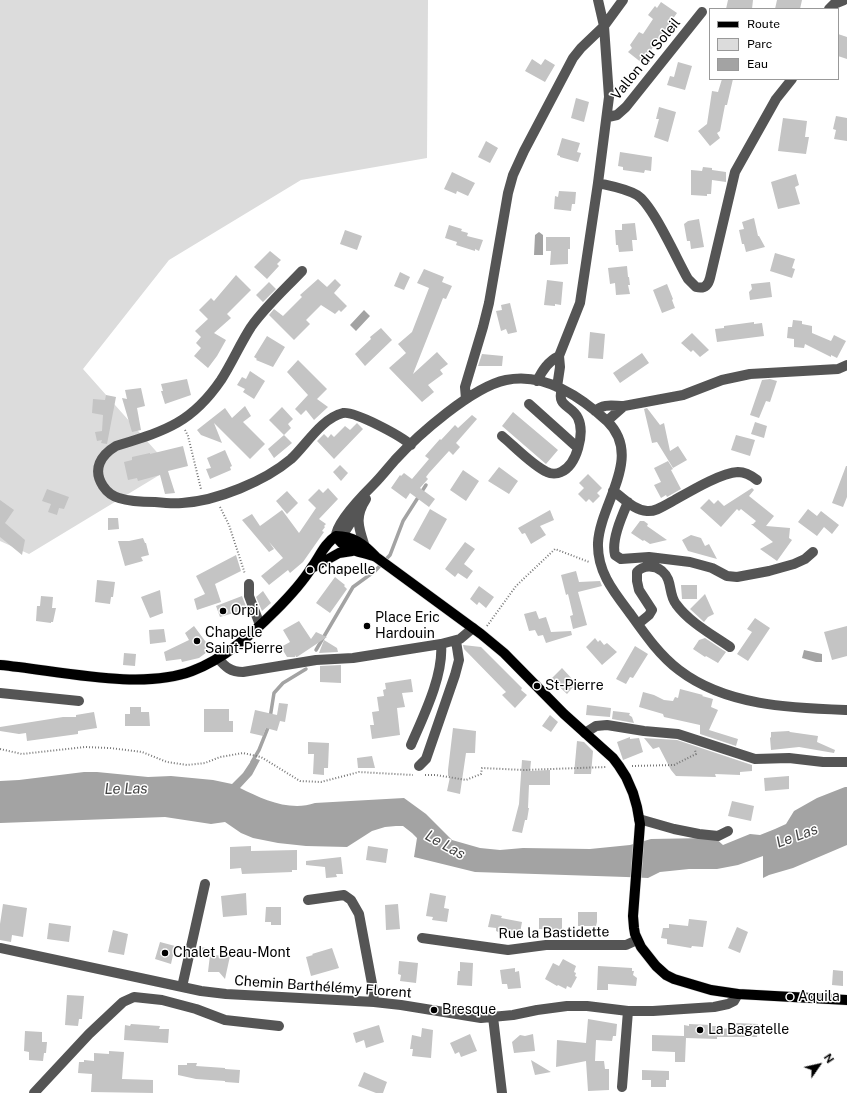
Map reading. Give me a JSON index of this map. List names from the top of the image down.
{
  "streets": {
    "street": ["Vallon du Soleil", "Rue la Bastidette", "Chemin Barthélémy Florent"]
  },
  "water": ["Le Las"],
  "places": [
    "Chapelle",
    "Orpi",
    "Place Eric Hardouin",
    "Chapelle Saint-Pierre",
    "St-Pierre",
    "Chalet Beau-Mont",
    "Aquila",
    "Bresque",
    "La Bagatelle"
  ],
  "legend": ["Route", "Parc", "Eau"],
  "north": "top right"
}
